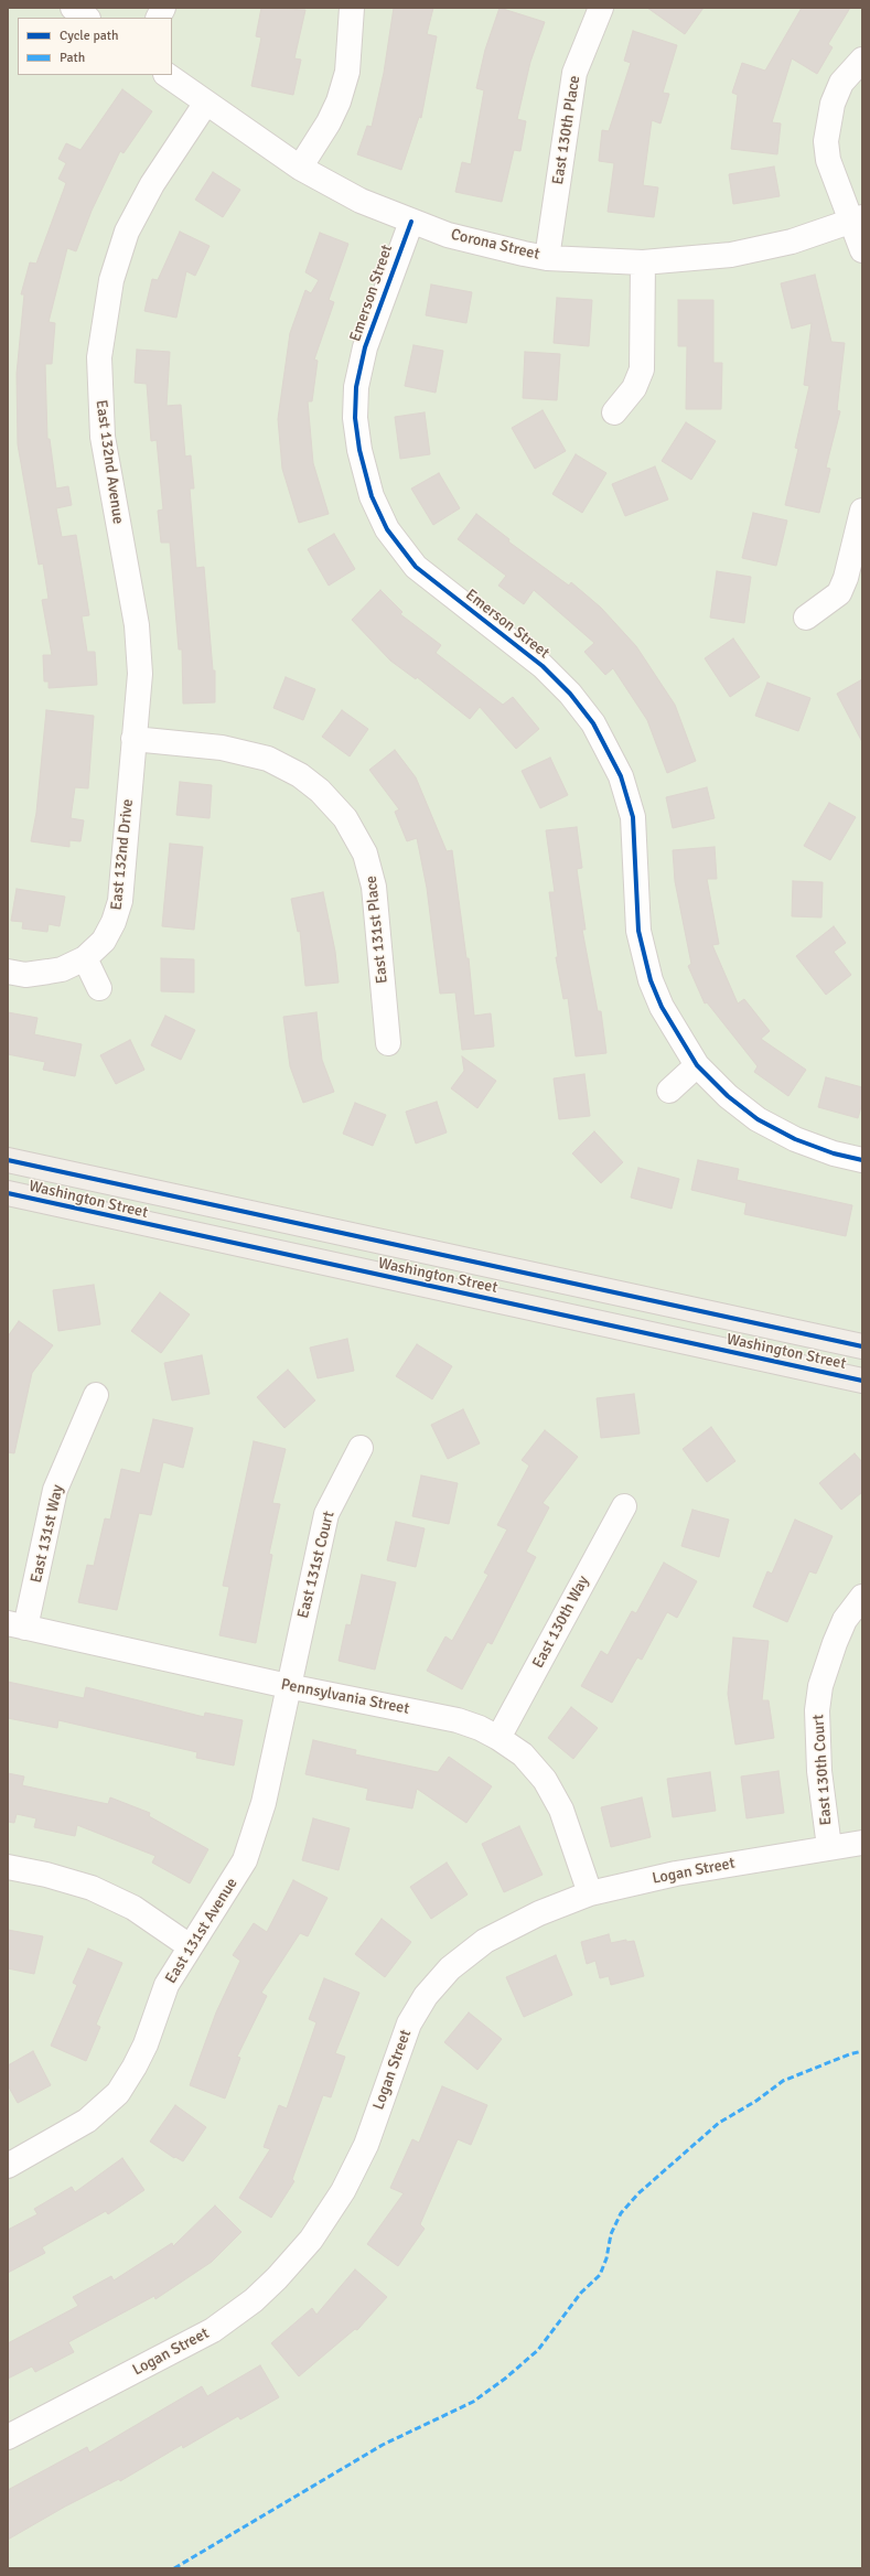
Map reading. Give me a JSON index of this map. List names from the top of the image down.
{
  "streets": {
    "main road": ["Washington Street"],
    "street": [
      "East 130th Place",
      "Corona Street",
      "Emerson Street",
      "East 132nd Avenue",
      "East 132nd Drive",
      "East 131st Place",
      "East 131st Way",
      "East 131st Court",
      "East 130th Way",
      "Pennsylvania Street",
      "East 130th Court",
      "Logan Street",
      "East 131st Avenue"
    ]
  },
  "crossings": [
    ["East 130th Place", "Corona Street"],
    ["Corona Street", "Emerson Street"],
    ["Corona Street", "East 132nd Avenue"],
    ["East 132nd Avenue", "East 132nd Drive"],
    ["East 132nd Avenue", "East 131st Place"],
    ["East 132nd Drive", "East 131st Place"],
    ["East 131st Way", "Pennsylvania Street"],
    ["East 131st Court", "Pennsylvania Street"],
    ["East 131st Court", "East 131st Avenue"],
    ["East 130th Way", "Pennsylvania Street"],
    ["Pennsylvania Street", "Logan Street"],
    ["Pennsylvania Street", "East 131st Avenue"],
    ["East 130th Court", "Logan Street"]
  ],
  "legend": ["Cycle path", "Path"]
}
